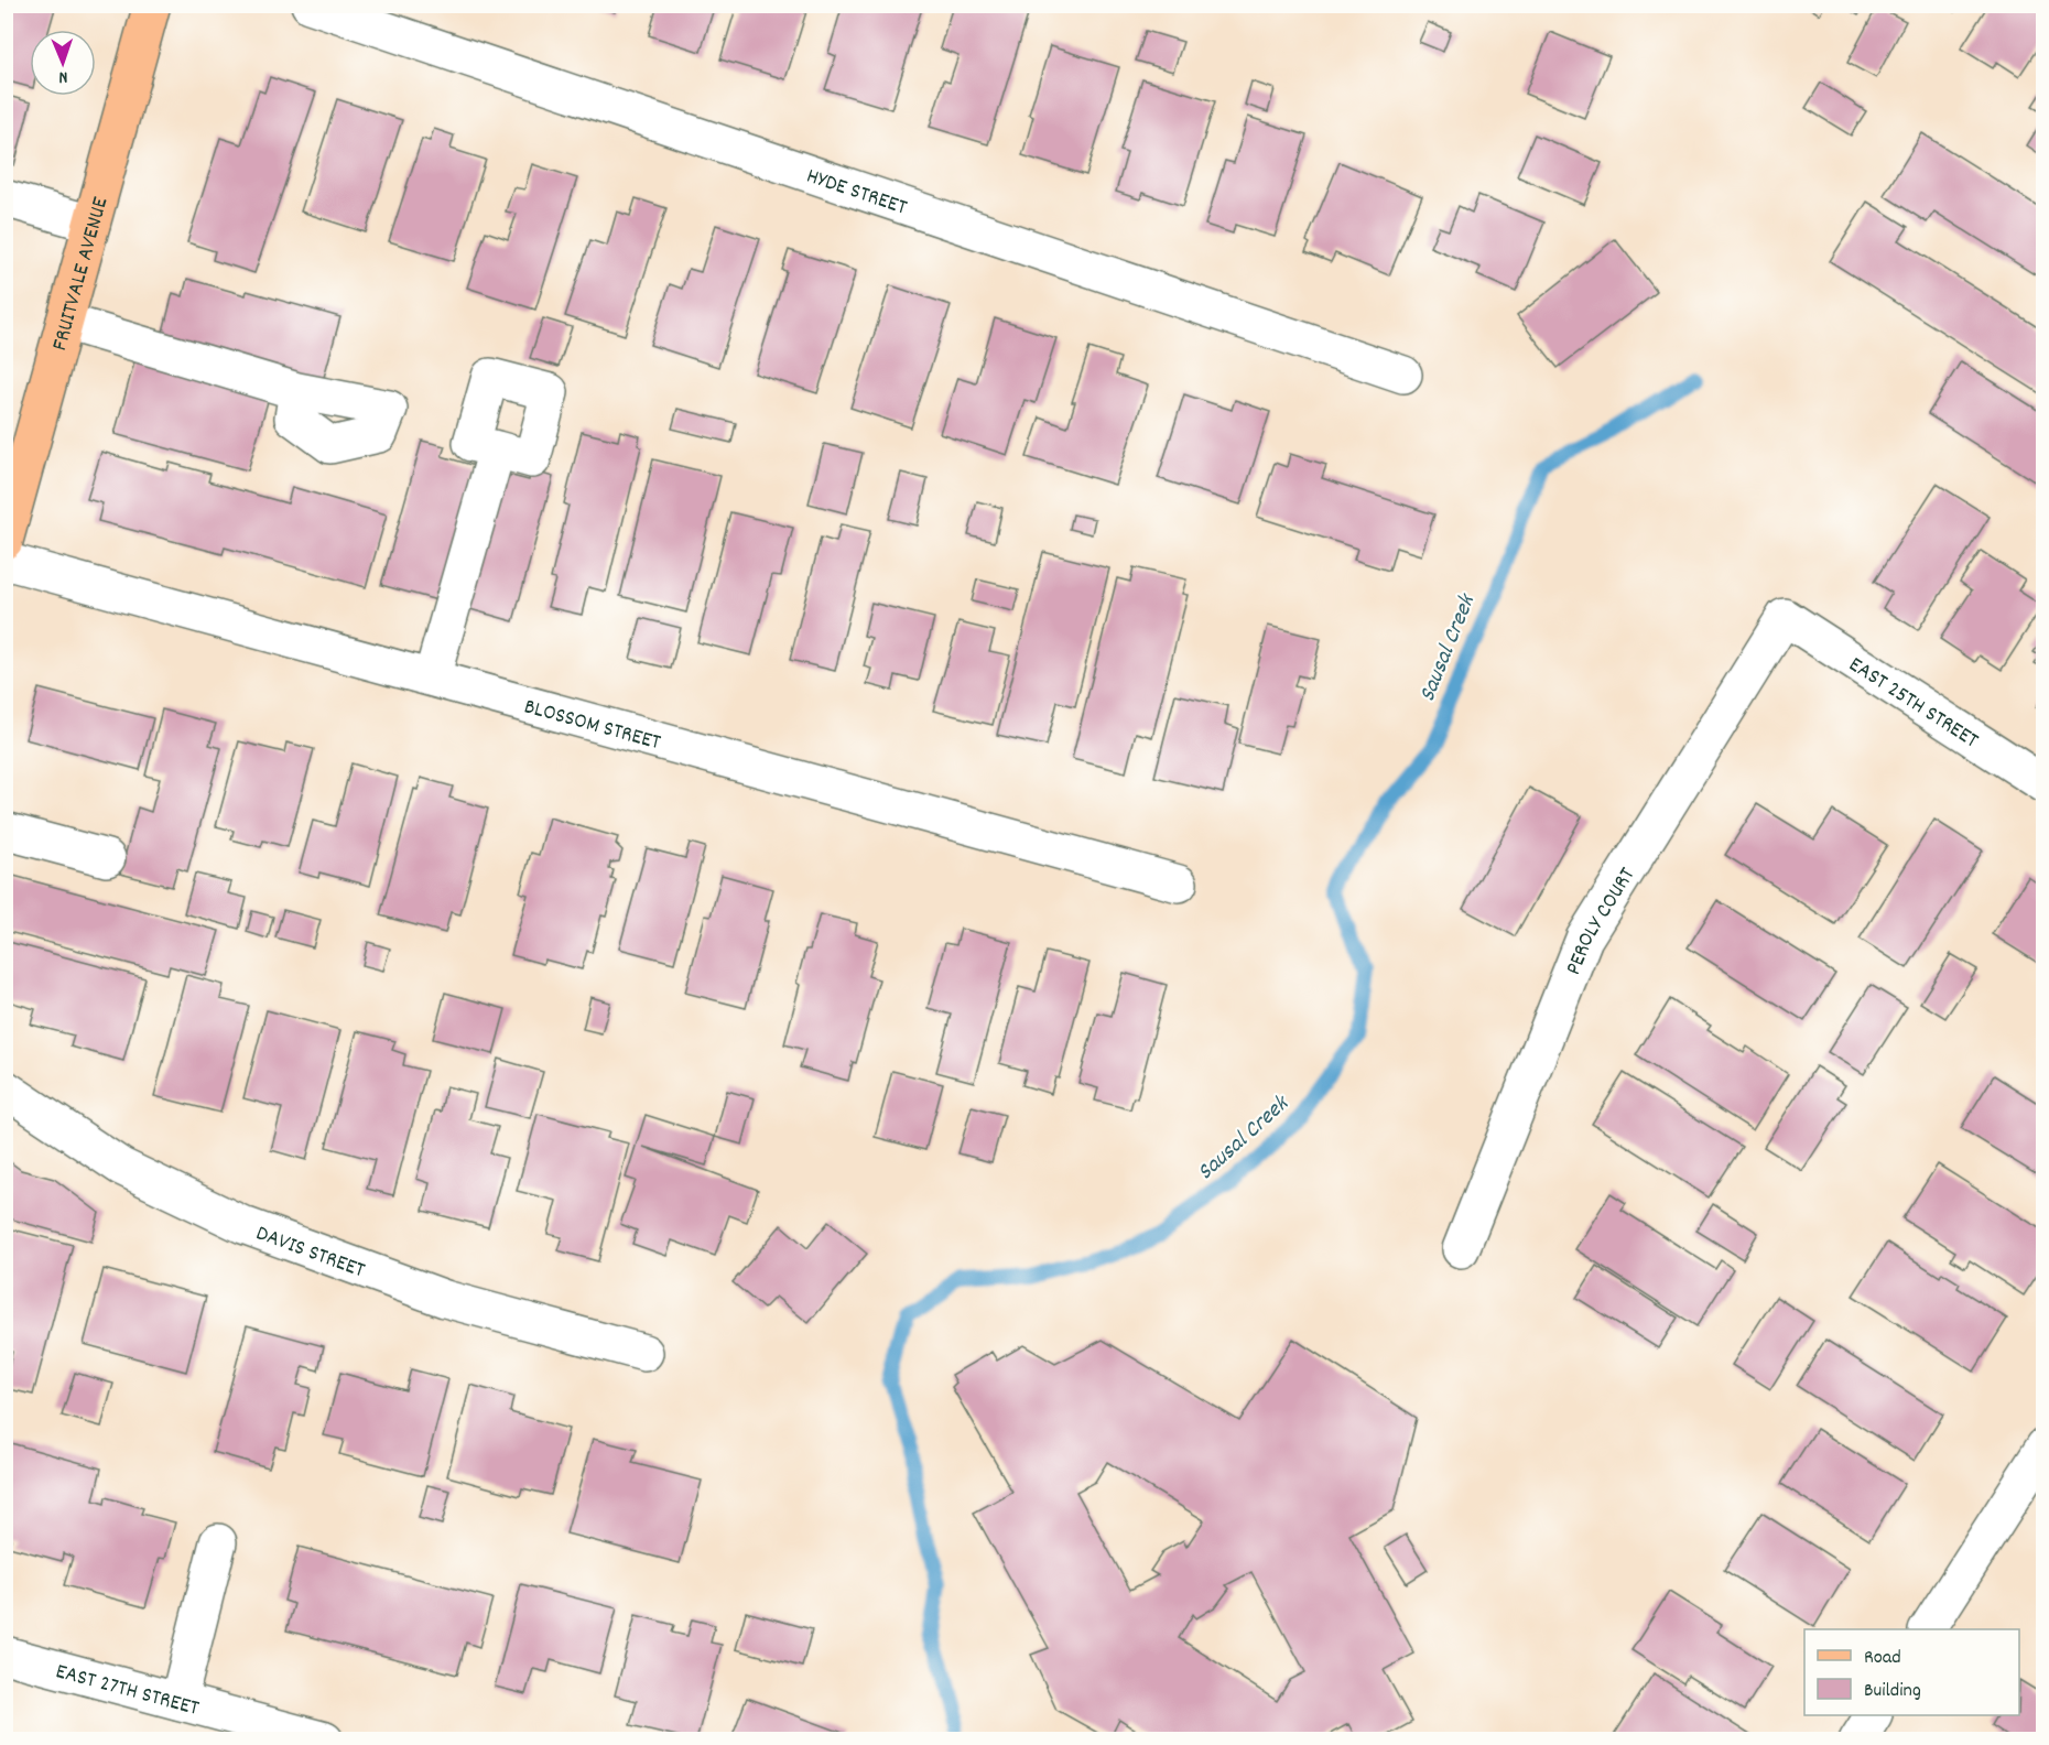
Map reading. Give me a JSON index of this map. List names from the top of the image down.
{
  "streets": {
    "main road": ["FRUITVALE AVENUE"],
    "street": [
      "HYDE STREET",
      "EAST 25TH STREET",
      "BLOSSOM STREET",
      "PEROLY COURT",
      "DAVIS STREET",
      "EAST 27TH STREET"
    ]
  },
  "crossings": [
    ["EAST 25TH STREET", "PEROLY COURT"]
  ],
  "water": ["Sausal Creek"],
  "legend": ["Road", "Building"],
  "north": "bottom"
}
